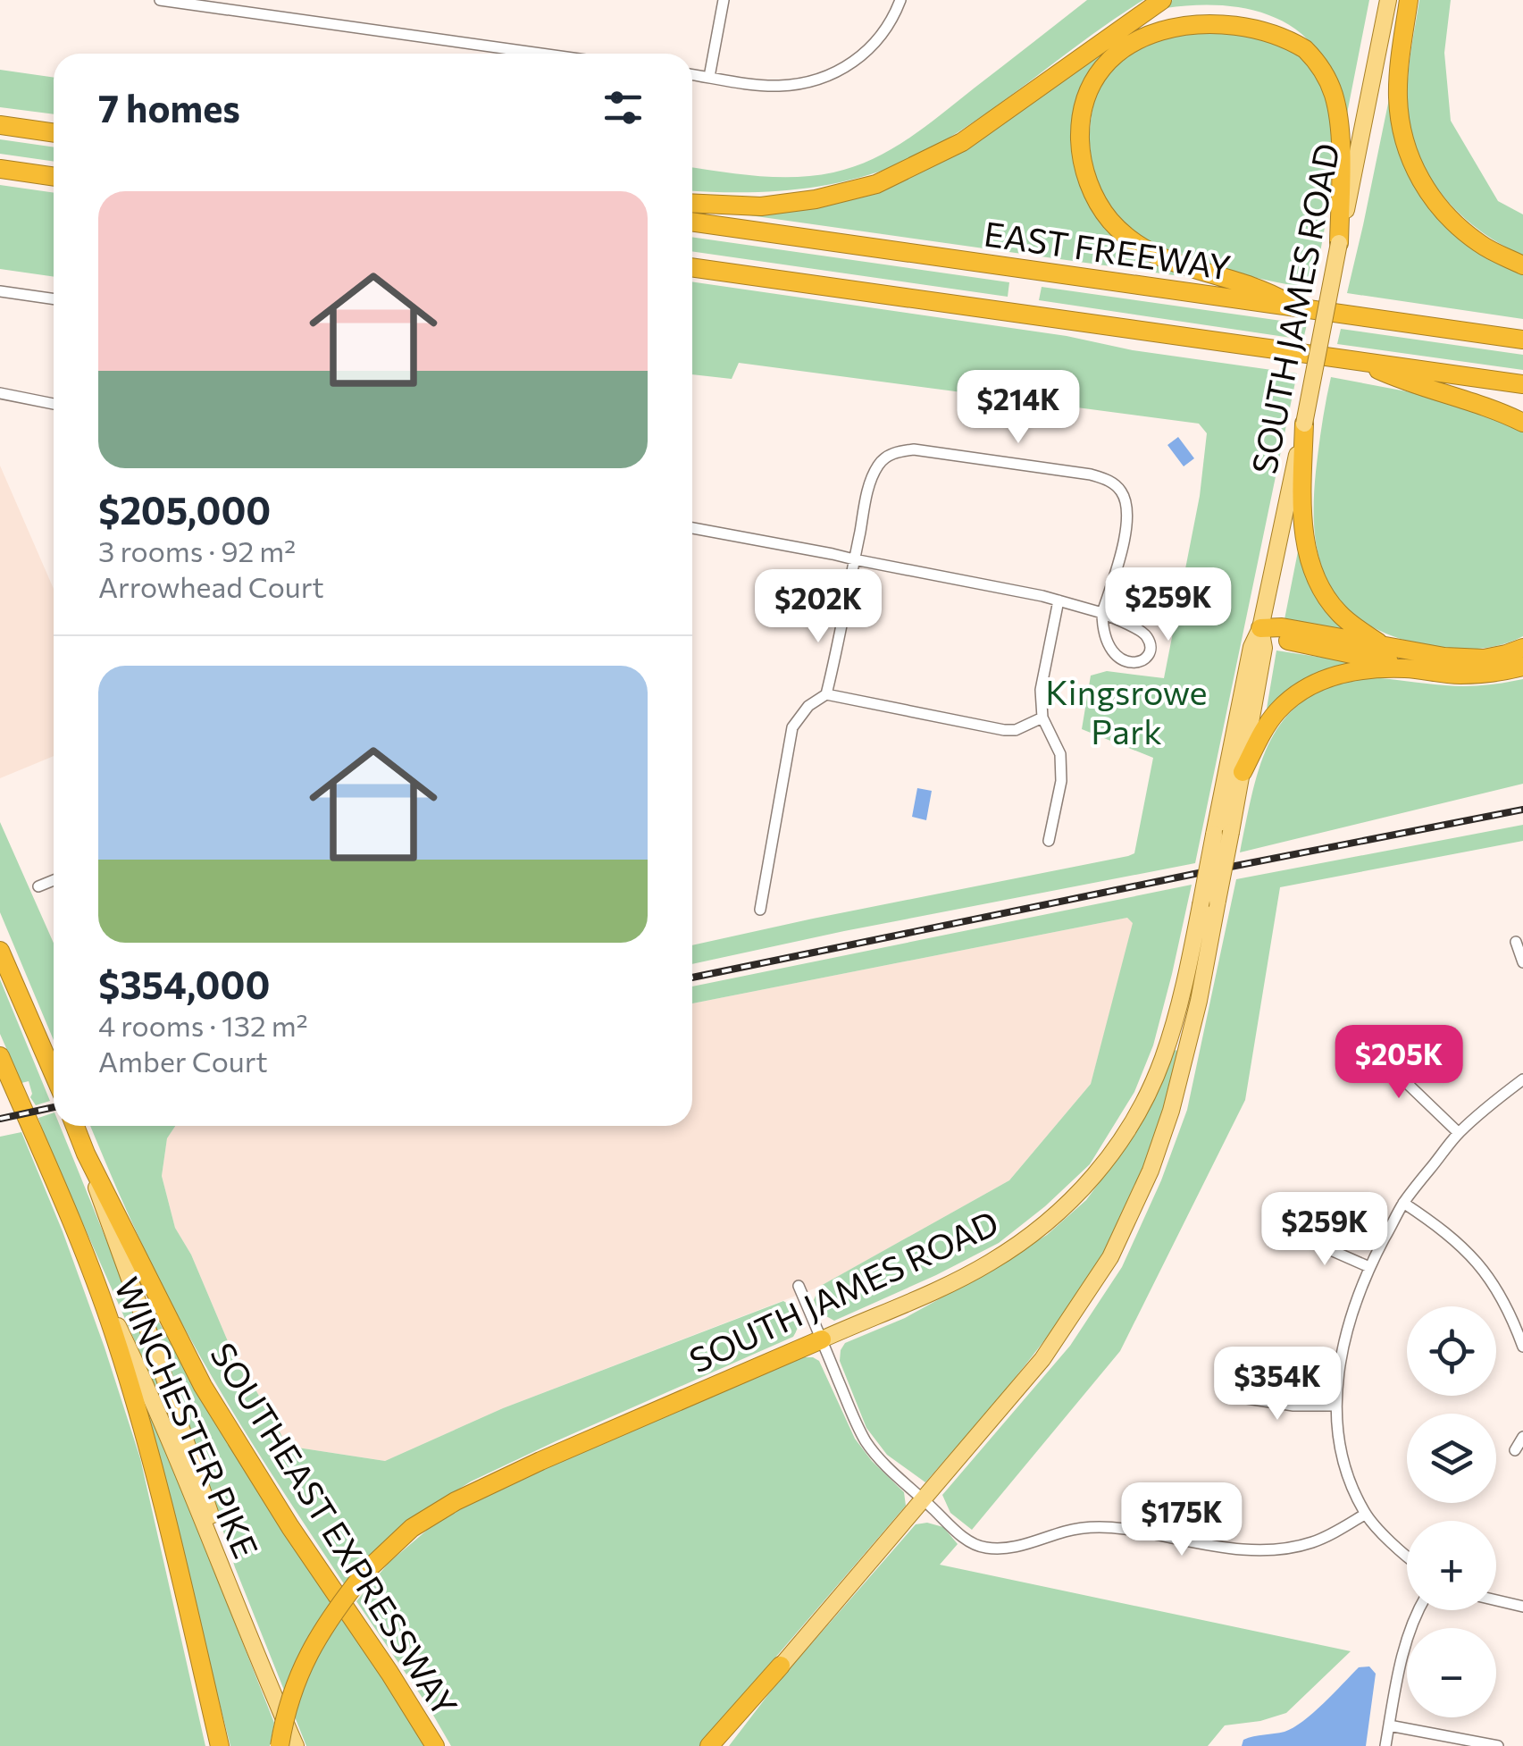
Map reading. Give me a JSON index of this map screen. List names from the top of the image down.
{
  "streets": {
    "highway": ["EAST FREEWAY", "SOUTH JAMES ROAD", "SOUTHEAST EXPRESSWAY"],
    "main road": ["WINCHESTER PIKE"]
  },
  "crossings": [
    ["WINCHESTER PIKE", "SOUTHEAST EXPRESSWAY"]
  ],
  "parks": ["Kingsrowe Park"],
  "page": {
    "heading": "7 homes",
    "list": [
      {
        "name": "$205,000",
        "note": "3 rooms · 92 m² · Arrowhead Court"
      },
      {
        "name": "$354,000",
        "note": "4 rooms · 132 m² · Amber Court"
      }
    ],
    "price": [
      "$214K",
      "$259K",
      "$202K",
      "$205K",
      "$259K",
      "$354K",
      "$175K"
    ],
    "map_buttons": ["+", "−"]
  }
}
